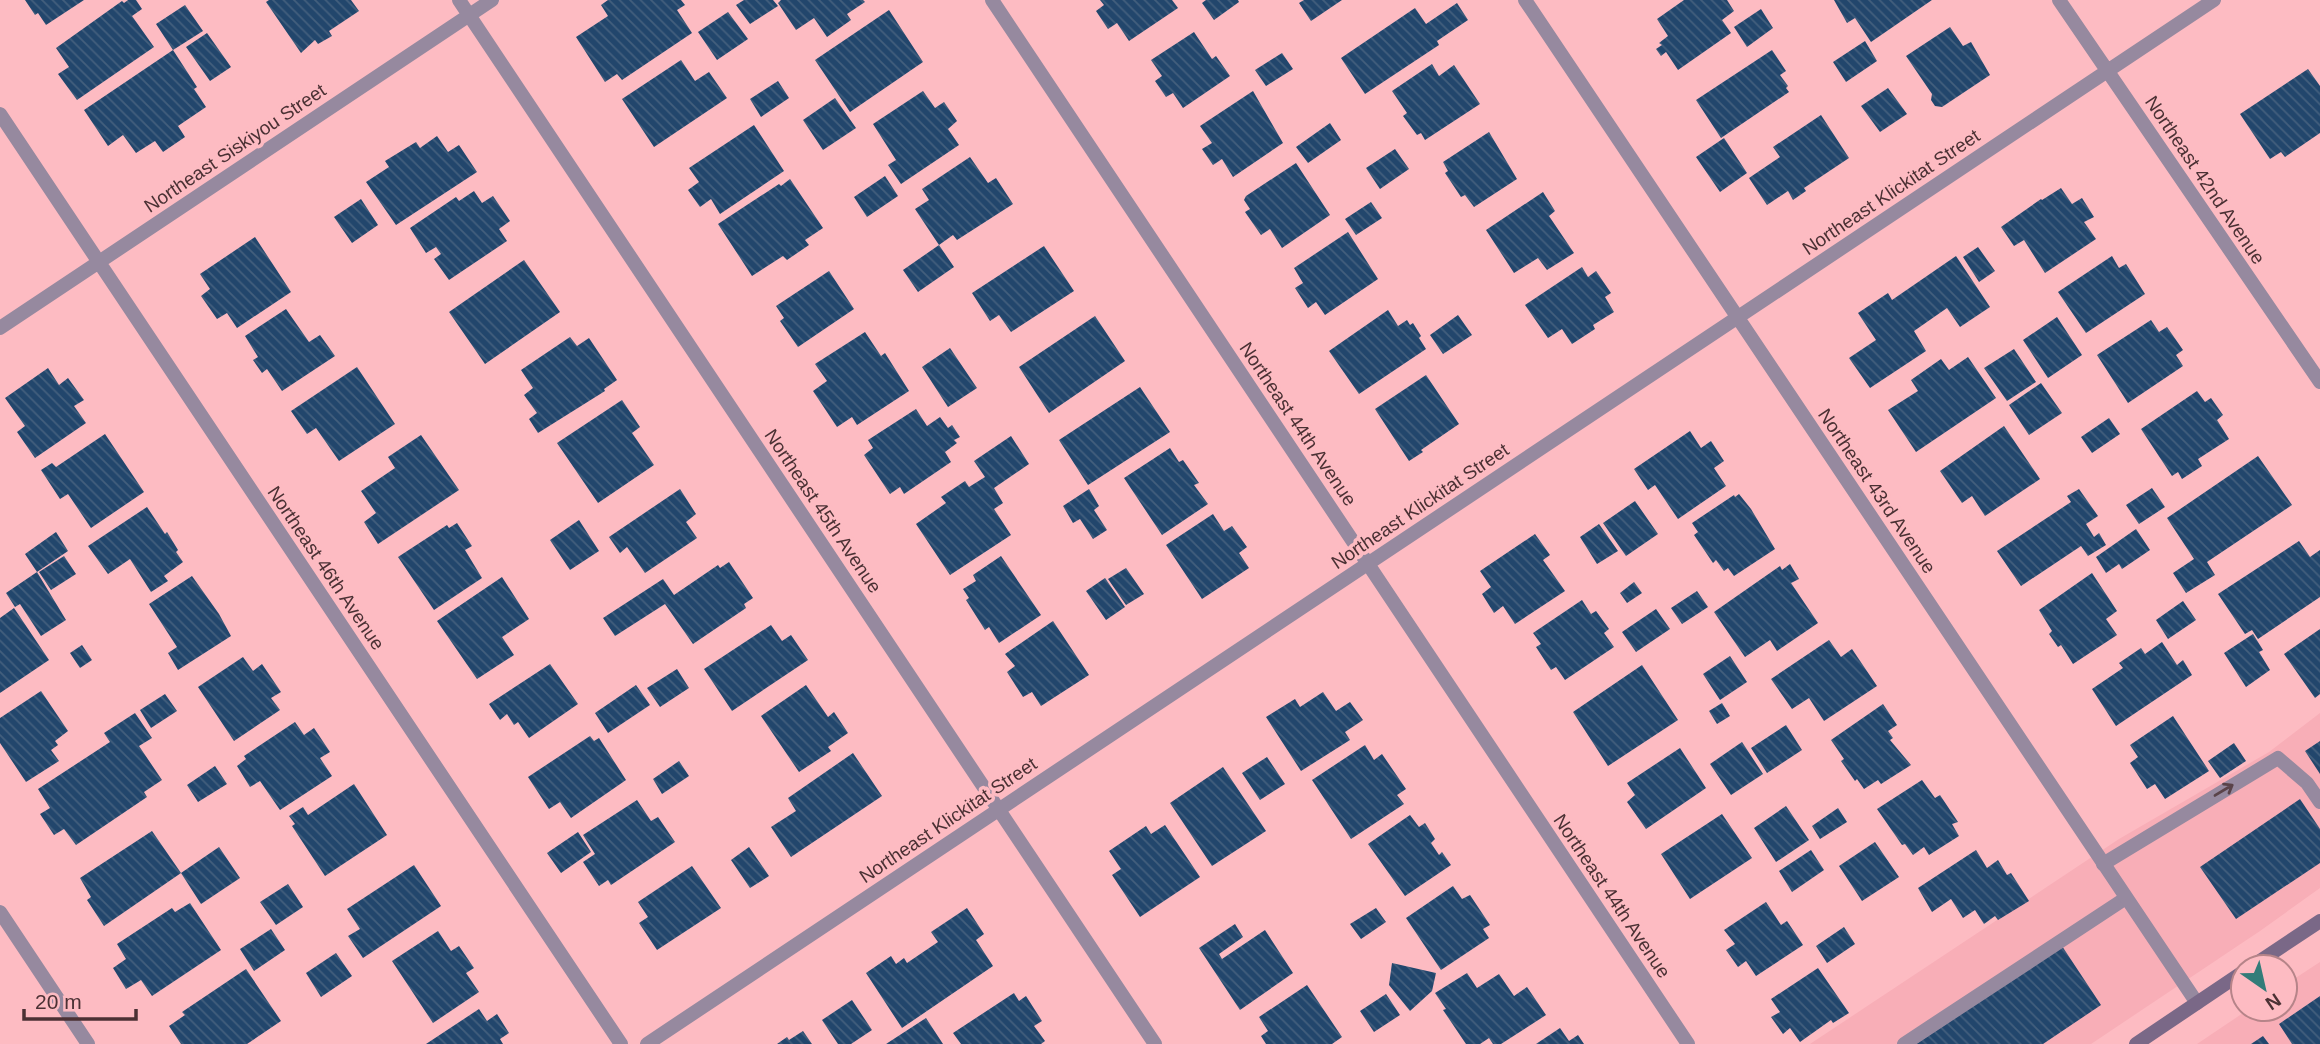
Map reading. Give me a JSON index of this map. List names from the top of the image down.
{
  "streets": {
    "street": [
      "Northeast Siskiyou Street",
      "Northeast 42nd Avenue",
      "Northeast Klickitat Street",
      "Northeast 44th Avenue",
      "Northeast 43rd Avenue",
      "Northeast 45th Avenue",
      "Northeast 46th Avenue"
    ]
  },
  "crossings": [
    ["Northeast Siskiyou Street", "Northeast 45th Avenue"],
    ["Northeast Siskiyou Street", "Northeast 46th Avenue"],
    ["Northeast 42nd Avenue", "Northeast Klickitat Street"],
    ["Northeast Klickitat Street", "Northeast 44th Avenue"],
    ["Northeast Klickitat Street", "Northeast 43rd Avenue"],
    ["Northeast Klickitat Street", "Northeast 45th Avenue"]
  ],
  "scale_bar": "20 m",
  "north": "bottom right"
}
